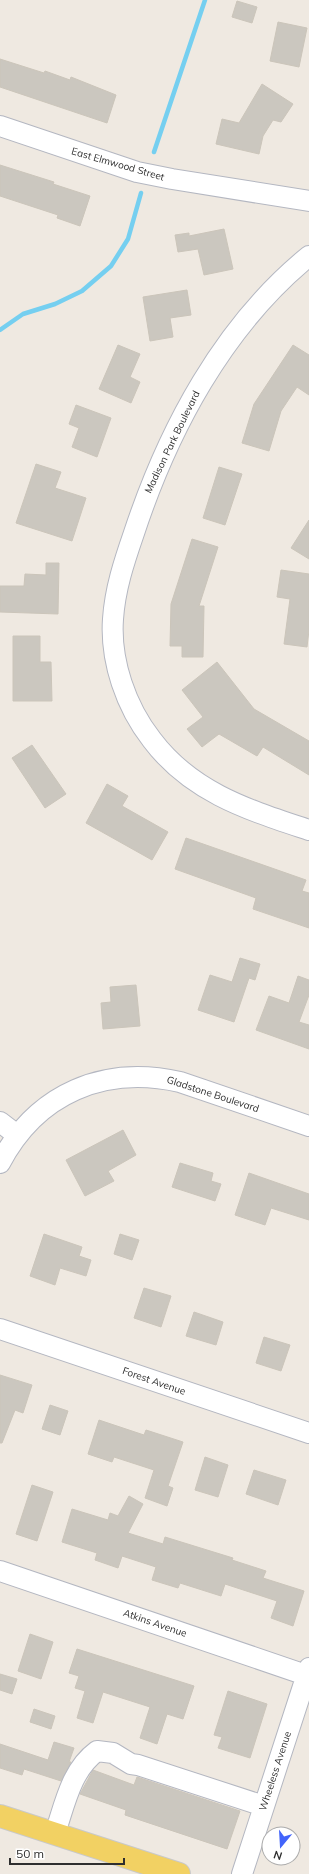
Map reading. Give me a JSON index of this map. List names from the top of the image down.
{
  "streets": {
    "street": [
      "East Elmwood Street",
      "Madison Park Boulevard",
      "Gladstone Boulevard",
      "Forest Avenue",
      "Atkins Avenue",
      "Wheeless Avenue"
    ]
  },
  "crossings": [
    ["Atkins Avenue", "Wheeless Avenue"]
  ],
  "scale_bar": "50 m",
  "north": "bottom"
}
